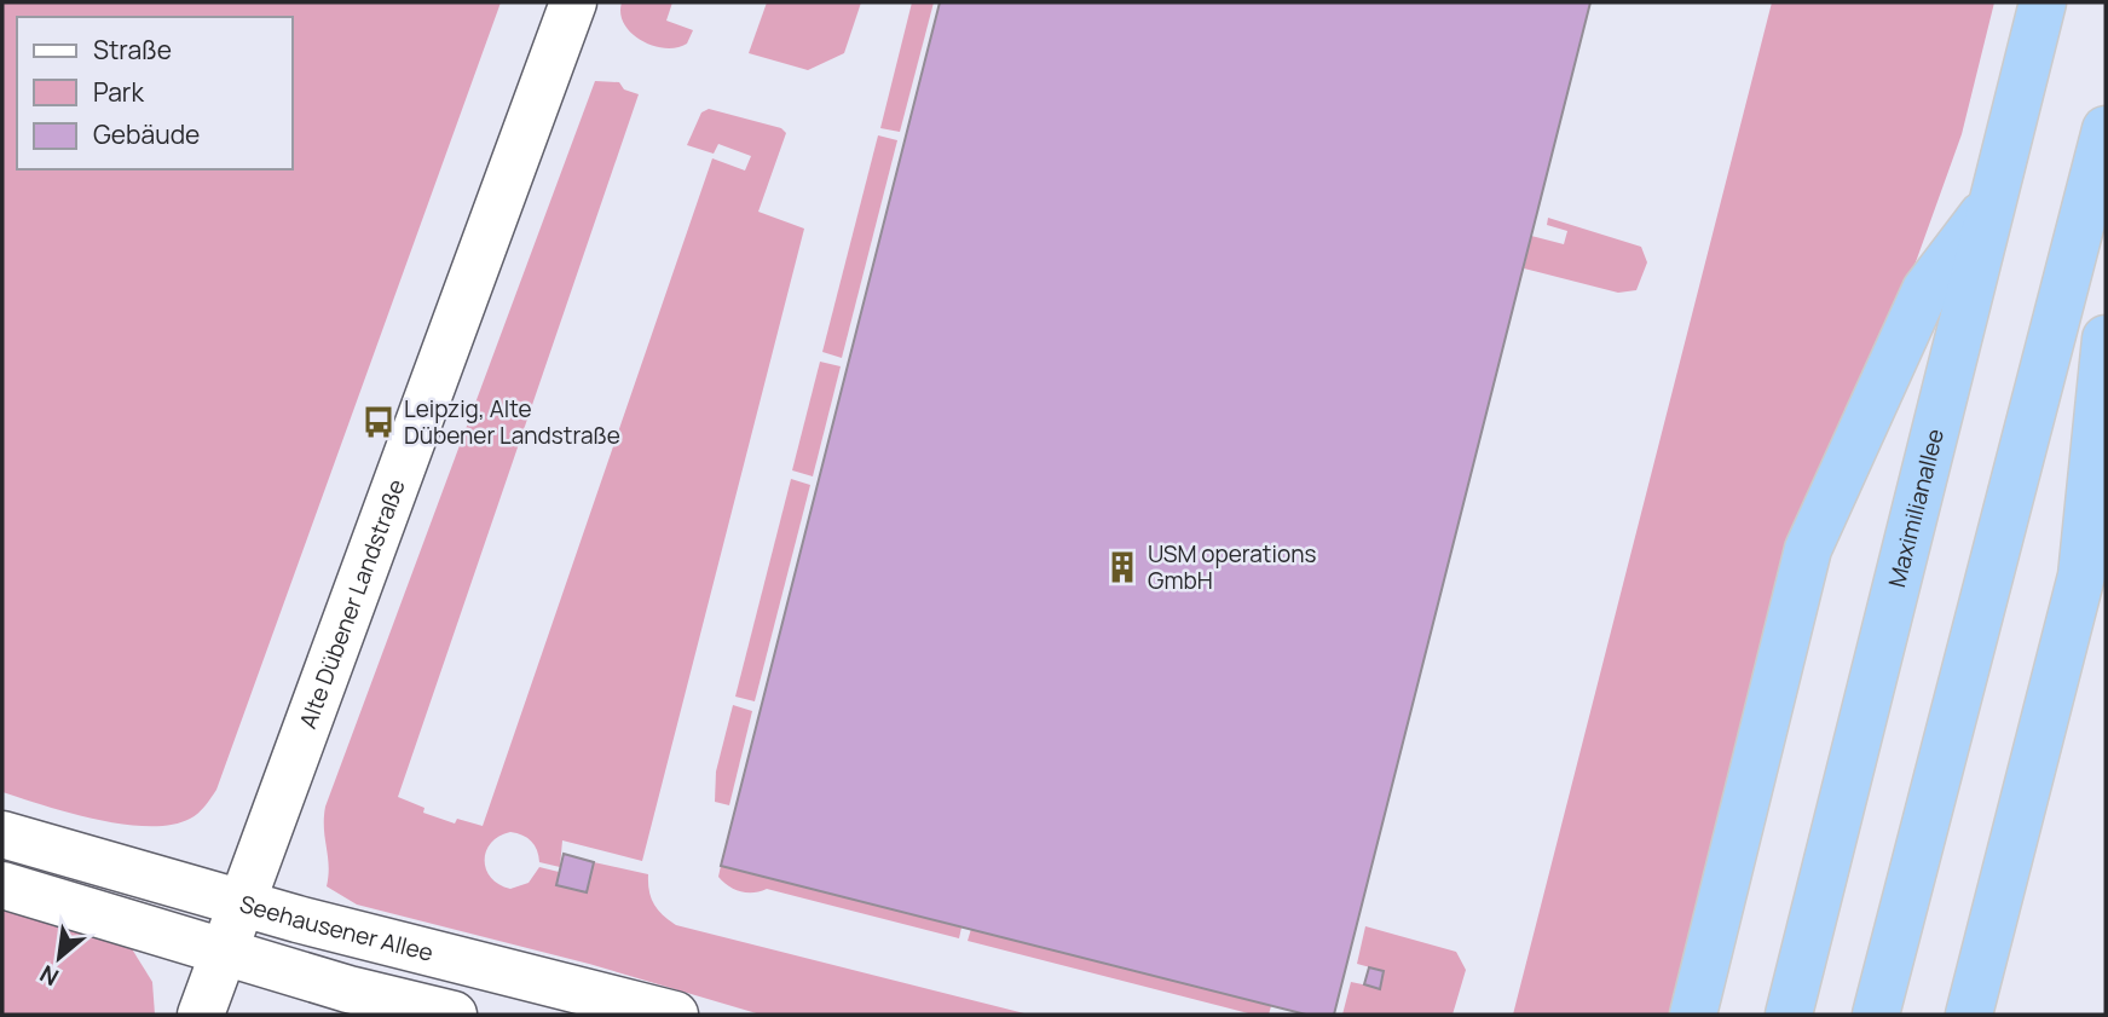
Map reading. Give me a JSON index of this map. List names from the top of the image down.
{
  "streets": {
    "highway": ["Maximilianallee"],
    "main road": ["Alte Dübener Landstraße", "Seehausener Allee"]
  },
  "crossings": [
    ["Alte Dübener Landstraße", "Seehausener Allee"]
  ],
  "places": {
    "bus stop": ["Leipzig, Alte Dübener Landstraße"],
    "building": ["USM operations GmbH"]
  },
  "legend": ["Straße", "Park", "Gebäude"],
  "north": "bottom left"
}
